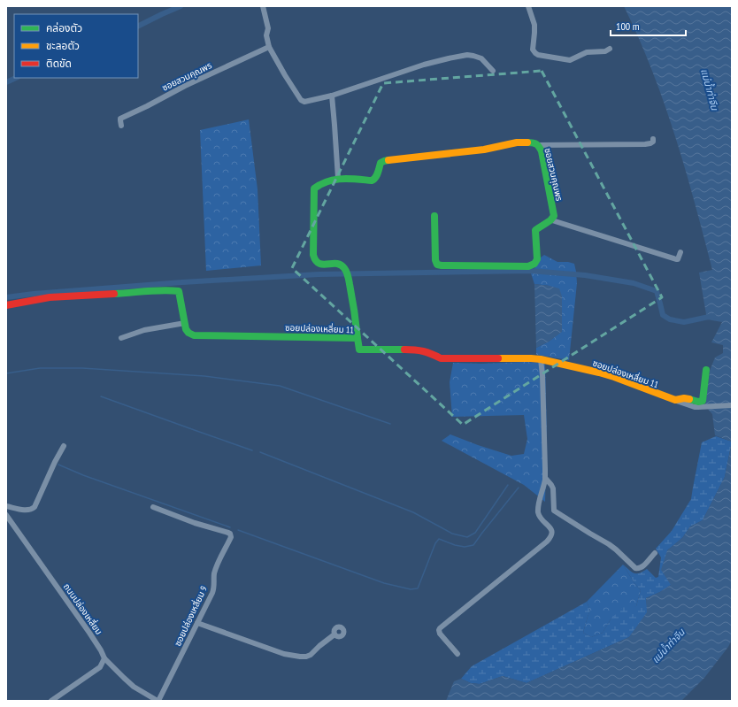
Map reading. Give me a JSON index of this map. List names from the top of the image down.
{
  "streets": {
    "street": [
      "ซอยสวนคุณพร",
      "ซอยปล่องเหลี่ยม 11",
      "ถนนปล่องเหลี่ยม",
      "ซอยปล่องเหลี่ยม 9"
    ]
  },
  "crossings": [
    ["ซอยสวนคุณพร", "ซอยปล่องเหลี่ยม 11"],
    ["ถนนปล่องเหลี่ยม", "ซอยปล่องเหลี่ยม 9"]
  ],
  "water": ["แม่น้ำท่าจีน"],
  "legend": ["คล่องตัว", "ชะลอตัว", "ติดขัด"],
  "scale_bar": "100 m"
}
